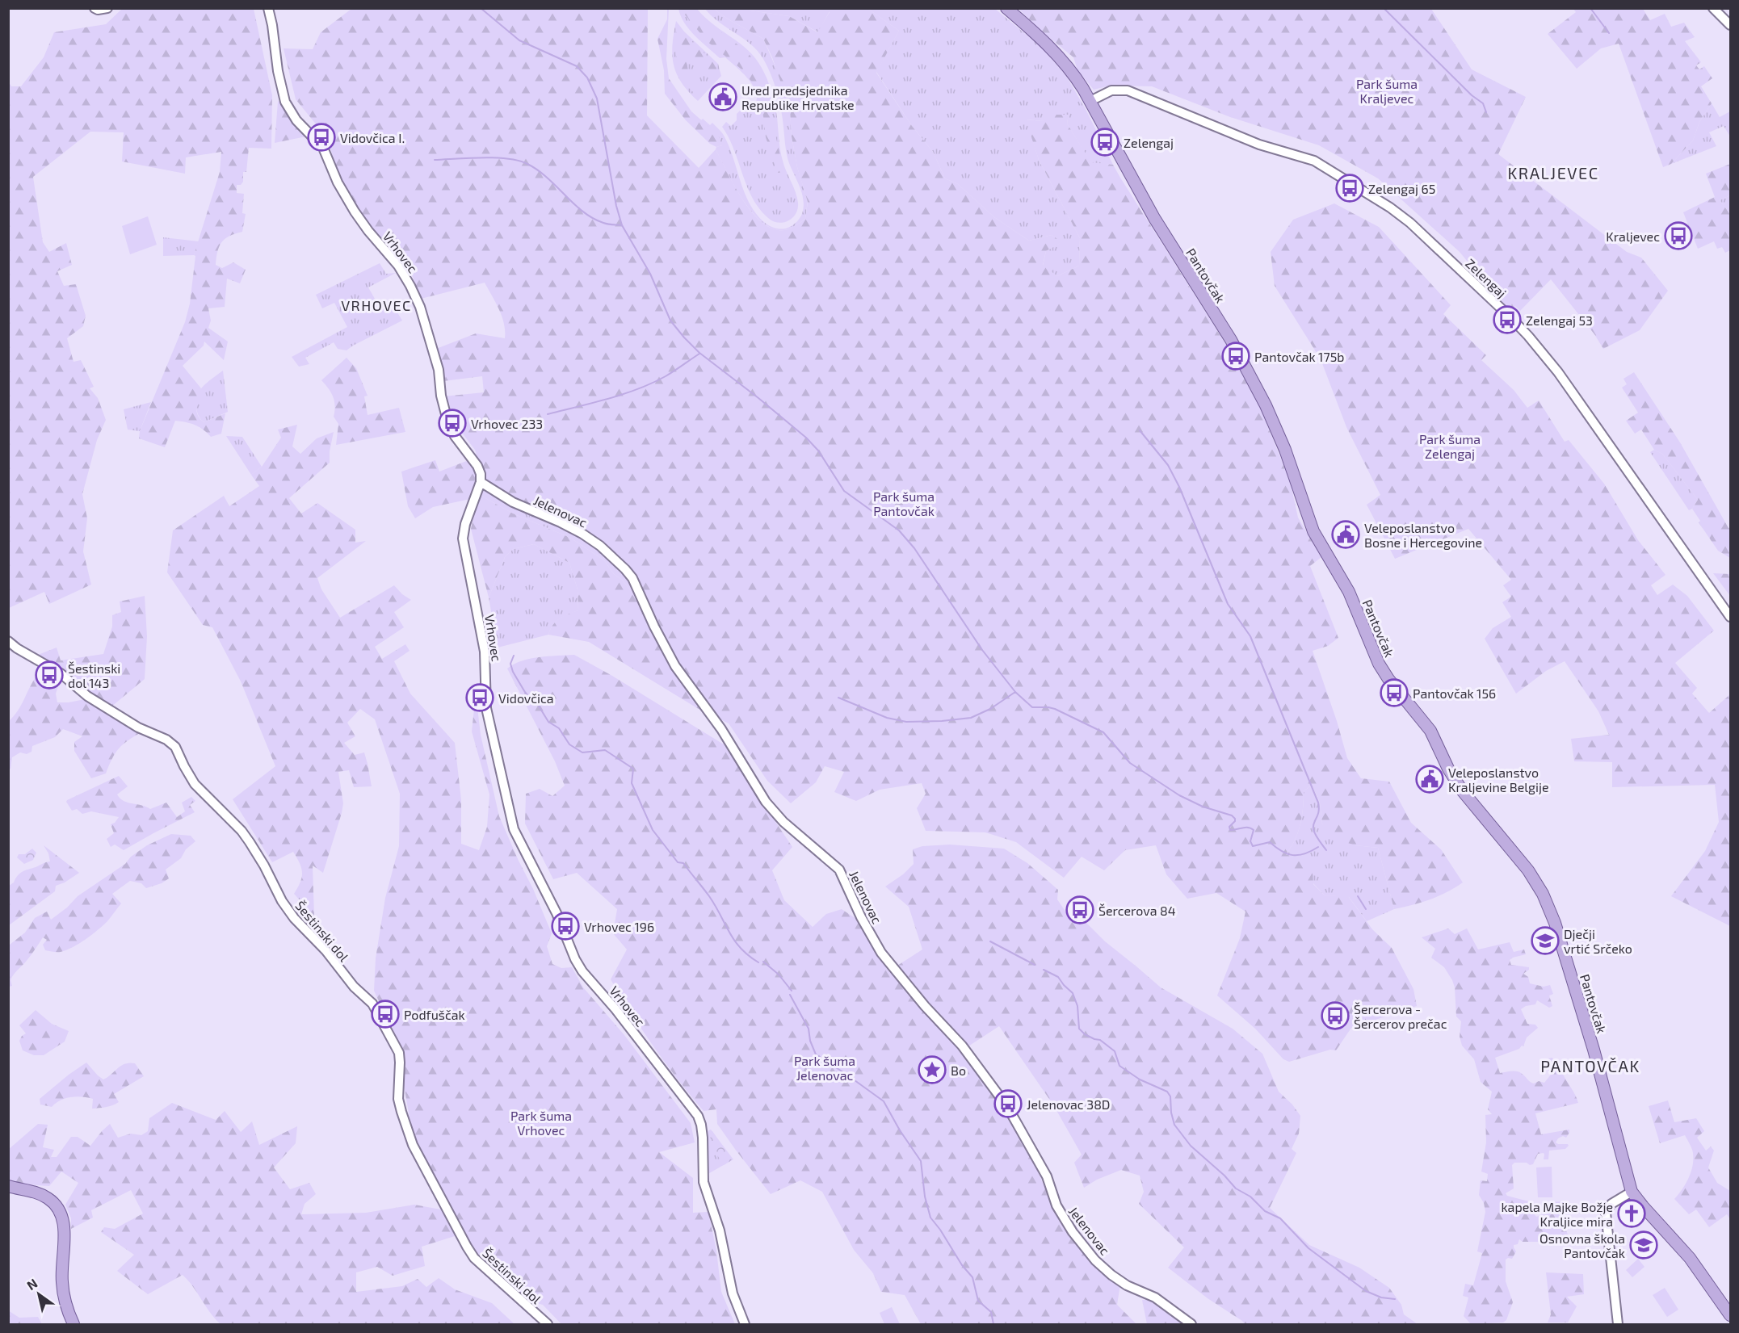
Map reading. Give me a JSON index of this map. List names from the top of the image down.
{
  "streets": {
    "main road": ["Pantovčak"],
    "street": [
      "Vrhovec",
      "Zelengaj",
      "Jelenovac",
      "Šestinski dol"
    ]
  },
  "crossings": [
    ["Vrhovec", "Jelenovac"],
    ["Pantovčak", "Zelengaj"]
  ],
  "districts": ["KRALJEVEC", "VRHOVEC", "PANTOVČAK"],
  "parks": [
    "Park šuma Kraljevec",
    "Park šuma Zelengaj",
    "Park šuma Pantovčak",
    "Park šuma Jelenovac",
    "Park šuma Vrhovec"
  ],
  "places": {
    "public building": ["Ured predsjednika Republike Hrvatske", "Veleposlanstvo Bosne i Hercegovine", "Veleposlanstvo Kraljevine Belgije"],
    "bus stop": [
      "Vidovčica I.",
      "Zelengaj",
      "Zelengaj 65",
      "Kraljevec",
      "Zelengaj 53",
      "Pantovčak 175b",
      "Vrhovec 233",
      "Šestinski dol 143",
      "Pantovčak 156",
      "Vidovčica",
      "Šercerova 84",
      "Vrhovec 196",
      "Podfuščak",
      "Šercerova - Šercerov prečac",
      "Jelenovac 38D"
    ],
    "school or university": ["Dječji vrtić Srčeko", "Osnovna škola Pantovčak"],
    "place": ["Bo"],
    "church": ["kapela Majke Božje Kraljice mira"]
  },
  "north": "top left"
}
